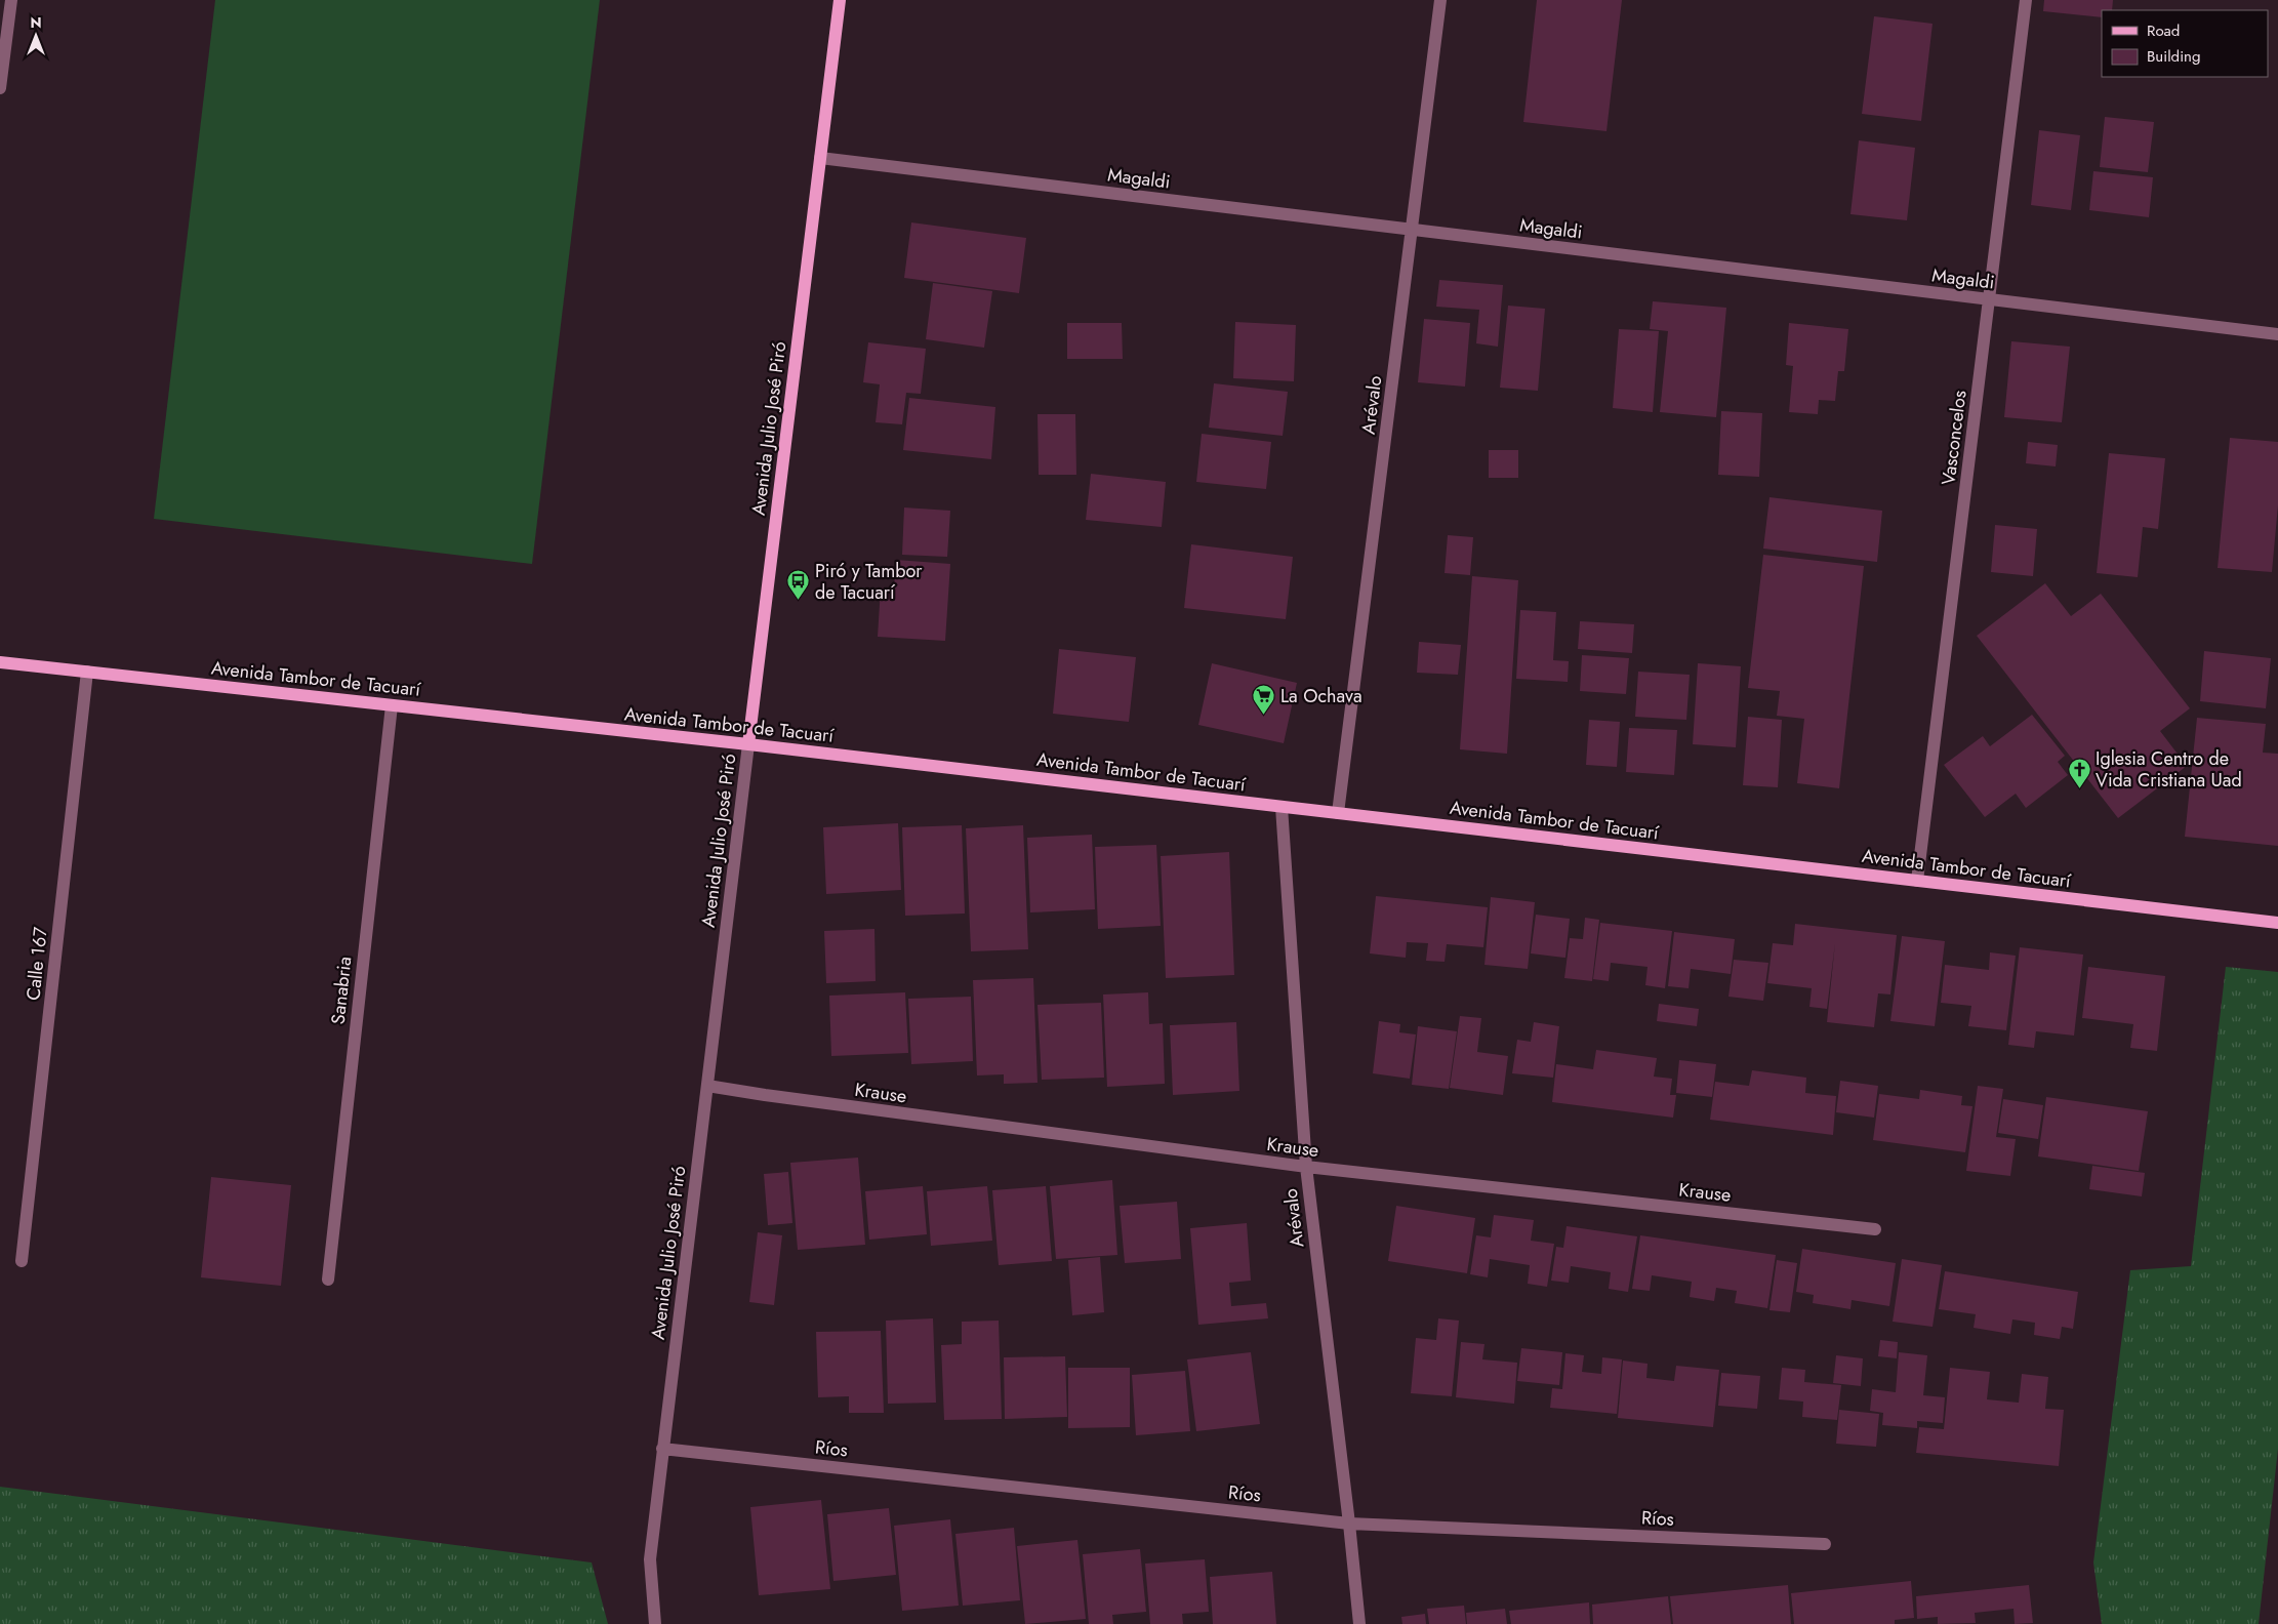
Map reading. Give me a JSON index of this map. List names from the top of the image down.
{
  "streets": {
    "main road": ["Avenida Julio José Piró", "Avenida Tambor de Tacuarí"],
    "street": [
      "Magaldi",
      "Arévalo",
      "Vasconcelos",
      "Calle 167",
      "Sanabria",
      "Krause",
      "Ríos"
    ]
  },
  "crossings": [
    ["Magaldi", "Arévalo"],
    ["Magaldi", "Avenida Julio José Piró"],
    ["Magaldi", "Vasconcelos"],
    ["Arévalo", "Avenida Tambor de Tacuarí"],
    ["Arévalo", "Krause"],
    ["Arévalo", "Ríos"],
    ["Avenida Julio José Piró", "Avenida Tambor de Tacuarí"],
    ["Avenida Julio José Piró", "Krause"],
    ["Avenida Julio José Piró", "Ríos"],
    ["Vasconcelos", "Avenida Tambor de Tacuarí"],
    ["Avenida Tambor de Tacuarí", "Calle 167"],
    ["Avenida Tambor de Tacuarí", "Sanabria"]
  ],
  "places": {
    "bus stop": ["Piró y Tambor de Tacuarí"],
    "supermarket": ["La Ochava"],
    "church": ["Iglesia Centro de Vida Cristiana Uad"]
  },
  "legend": ["Road", "Building"],
  "north": "top"
}
